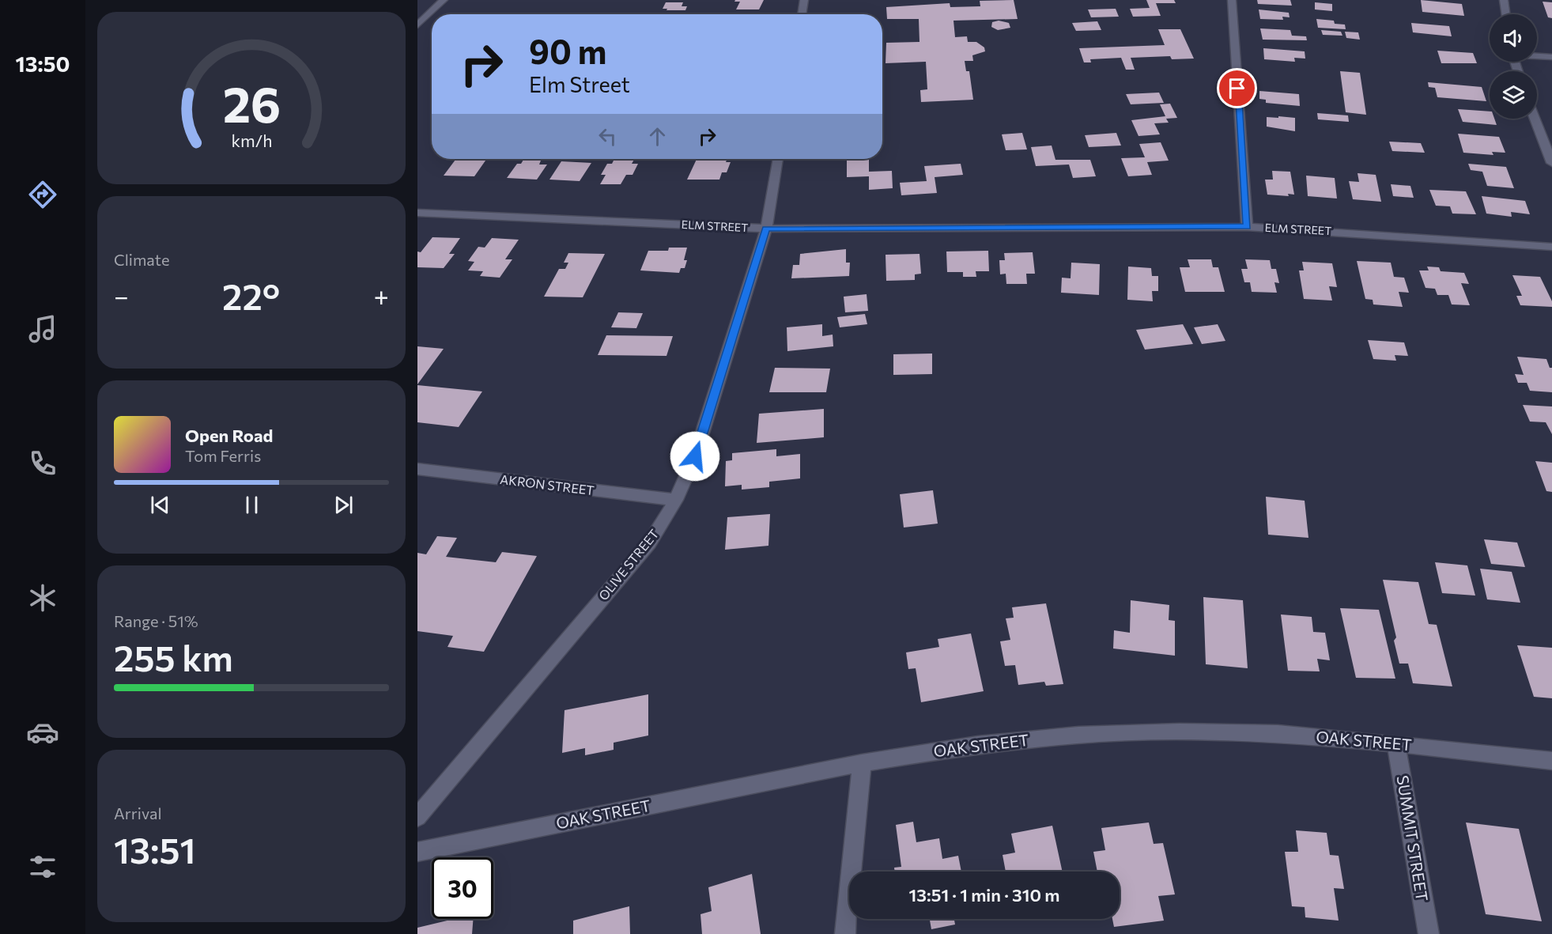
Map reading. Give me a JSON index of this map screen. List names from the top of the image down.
{
  "streets": {
    "street": [
      "ELM STREET",
      "AKRON STREET",
      "OLIVE STREET",
      "OAK STREET",
      "SUMMIT STREET"
    ]
  },
  "crossings": [
    ["ELM STREET", "OLIVE STREET"],
    ["AKRON STREET", "OLIVE STREET"],
    ["OAK STREET", "SUMMIT STREET"]
  ],
  "page": {
    "tabs": "13:50",
    "turn": ["90 m", "Elm Street"],
    "tile": [
      "Climate",
      ["Range · 51%", "255 km"],
      ["Arrival", "13:51"]
    ],
    "heat": ["−", "22°", "+"],
    "song": ["Open Road", "Tom Ferris"],
    "limit": "30",
    "trip": "13:51 · 1 min · 310 m",
    "gauge": ["26", "km/h"]
  }
}
